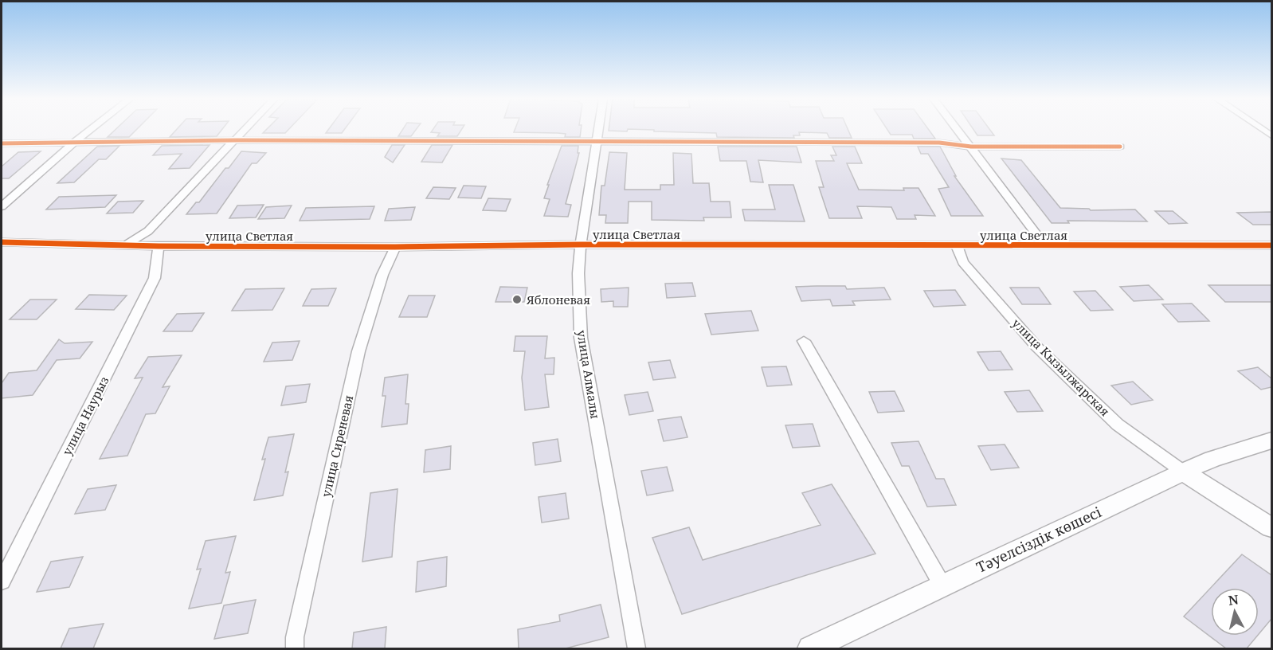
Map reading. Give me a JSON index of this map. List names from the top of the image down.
{
  "streets": {
    "main road": ["Тәуелсіздік көшесі"],
    "street": [
      "улица Светлая",
      "улица Кызылжарская",
      "улица Алмалы",
      "улица Наурыз",
      "улица Сиреневая"
    ]
  },
  "crossings": [
    ["улица Светлая", "улица Кызылжарская"],
    ["улица Светлая", "улица Алмалы"],
    ["улица Светлая", "улица Наурыз"],
    ["улица Светлая", "улица Сиреневая"],
    ["улица Кызылжарская", "Тәуелсіздік көшесі"]
  ],
  "places": ["Яблоневая"],
  "north": "top"
}
